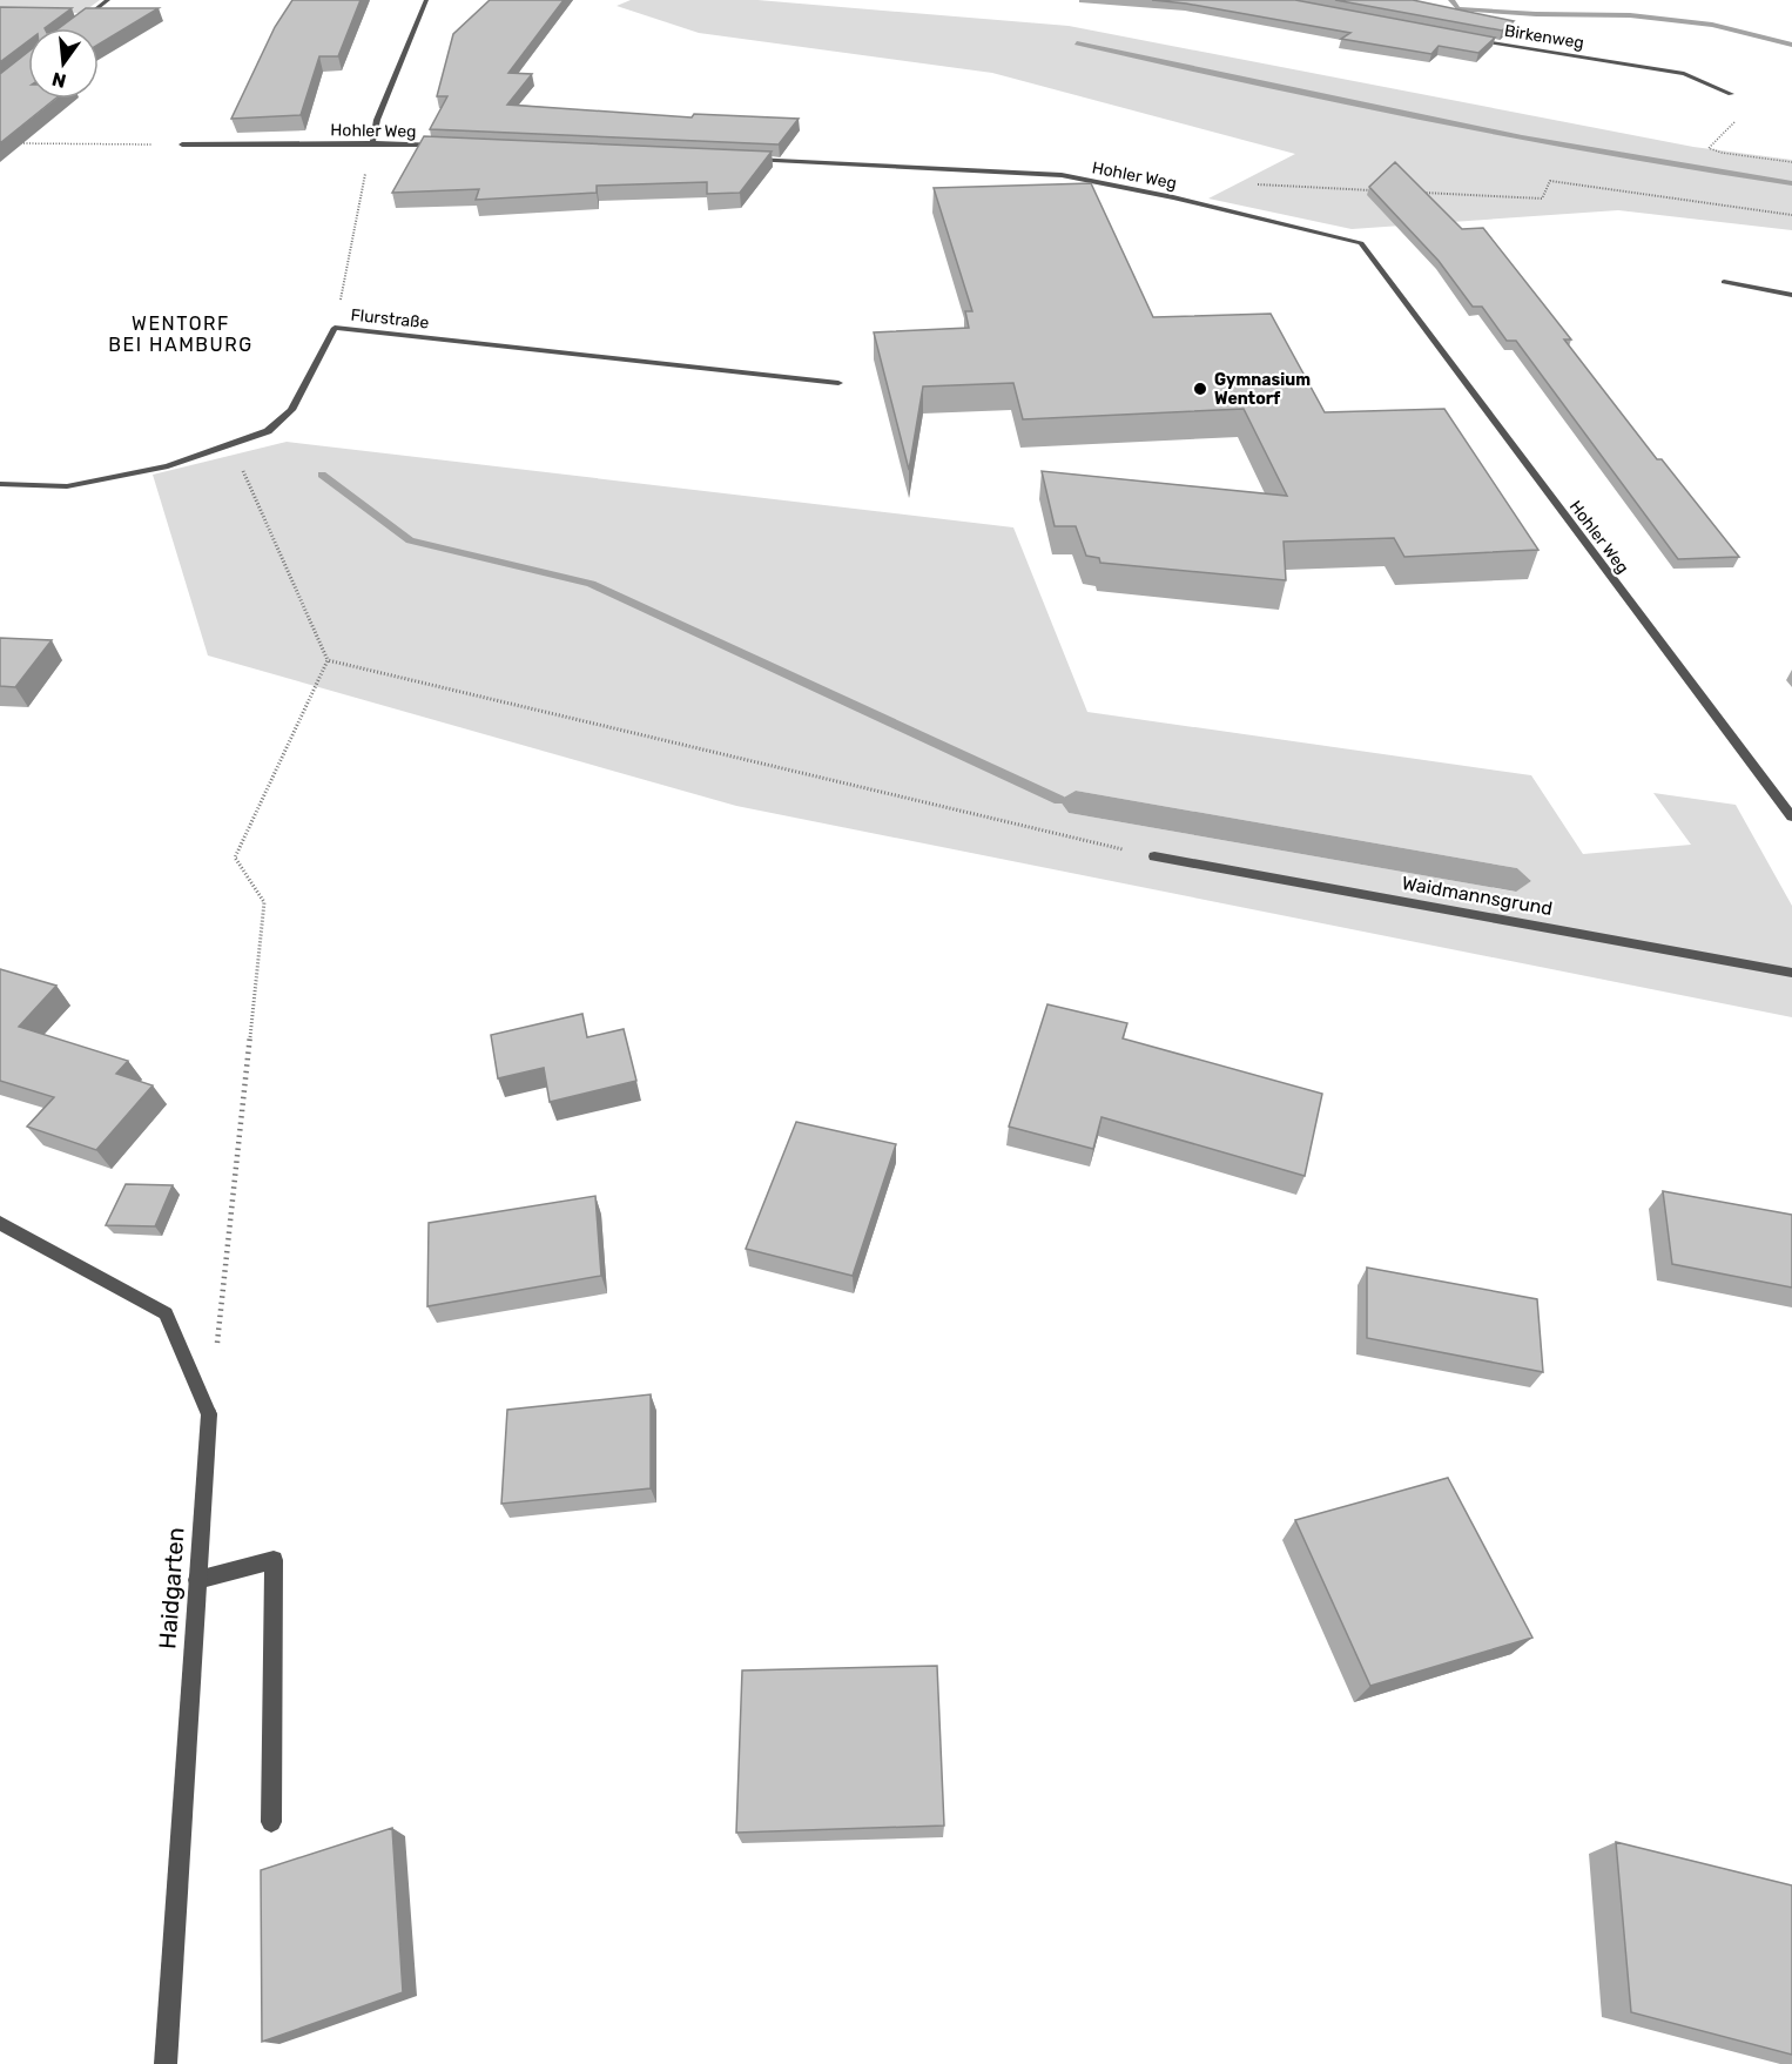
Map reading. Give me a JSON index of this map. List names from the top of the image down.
{
  "streets": {
    "street": [
      "Birkenweg",
      "Hohler Weg",
      "Flurstraße",
      "Waidmannsgrund",
      "Haidgarten"
    ]
  },
  "districts": ["WENTORF BEI HAMBURG"],
  "places": ["Gymnasium Wentorf"],
  "north": "bottom"
}
